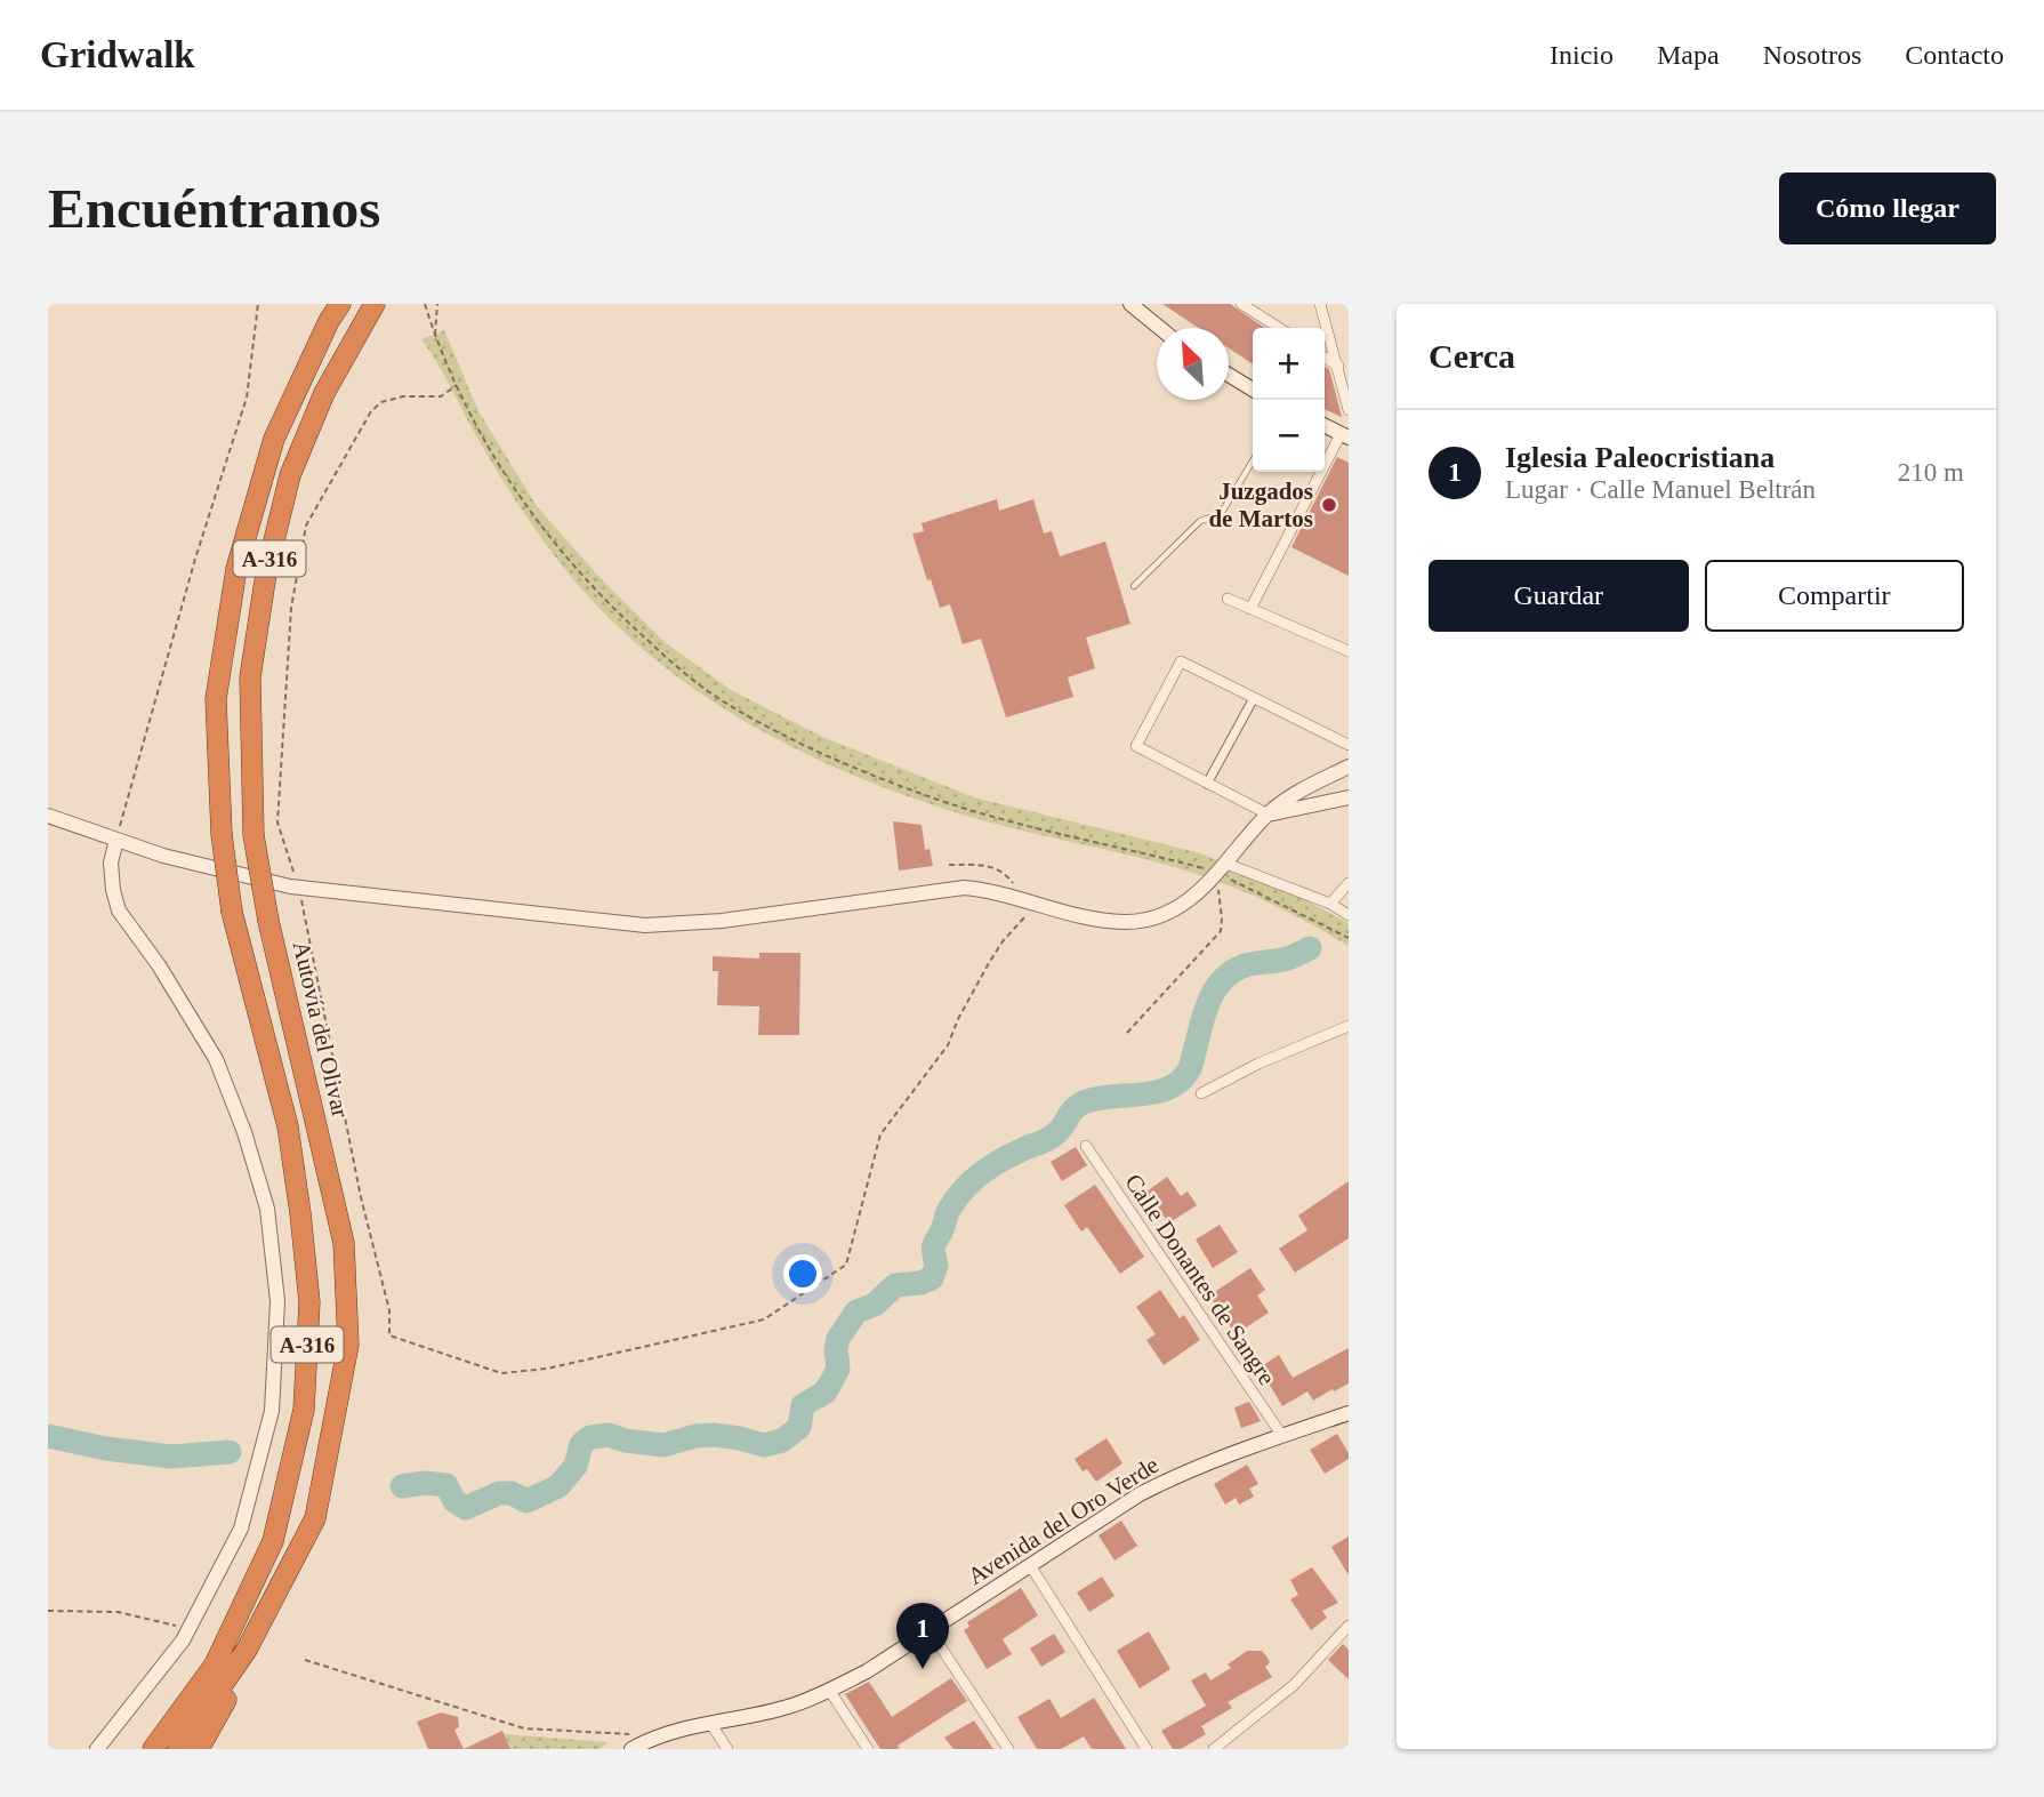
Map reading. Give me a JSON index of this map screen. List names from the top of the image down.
{
  "streets": {
    "highway": ["A-316", "Autovía del Olivar"],
    "street": ["Calle Donantes de Sangre", "Avenida del Oro Verde"]
  },
  "crossings": [
    ["Calle Donantes de Sangre", "Avenida del Oro Verde"]
  ],
  "places": ["Juzgados de Martos"],
  "north": "top left",
  "page": {
    "header": "Gridwalk",
    "nav": [
      "Inicio",
      "Mapa",
      "Nosotros",
      "Contacto"
    ],
    "buttons": [
      "Cómo llegar",
      ["Guardar", "Compartir"]
    ],
    "title": "Encuéntranos",
    "heading": "Cerca",
    "map_buttons": ["+", "−"],
    "list": [
      {
        "mark": "1",
        "name": "Iglesia Paleocristiana",
        "note": "Lugar · Calle Manuel Beltrán",
        "value": "210 m"
      }
    ],
    "pins": "1"
  }
}
